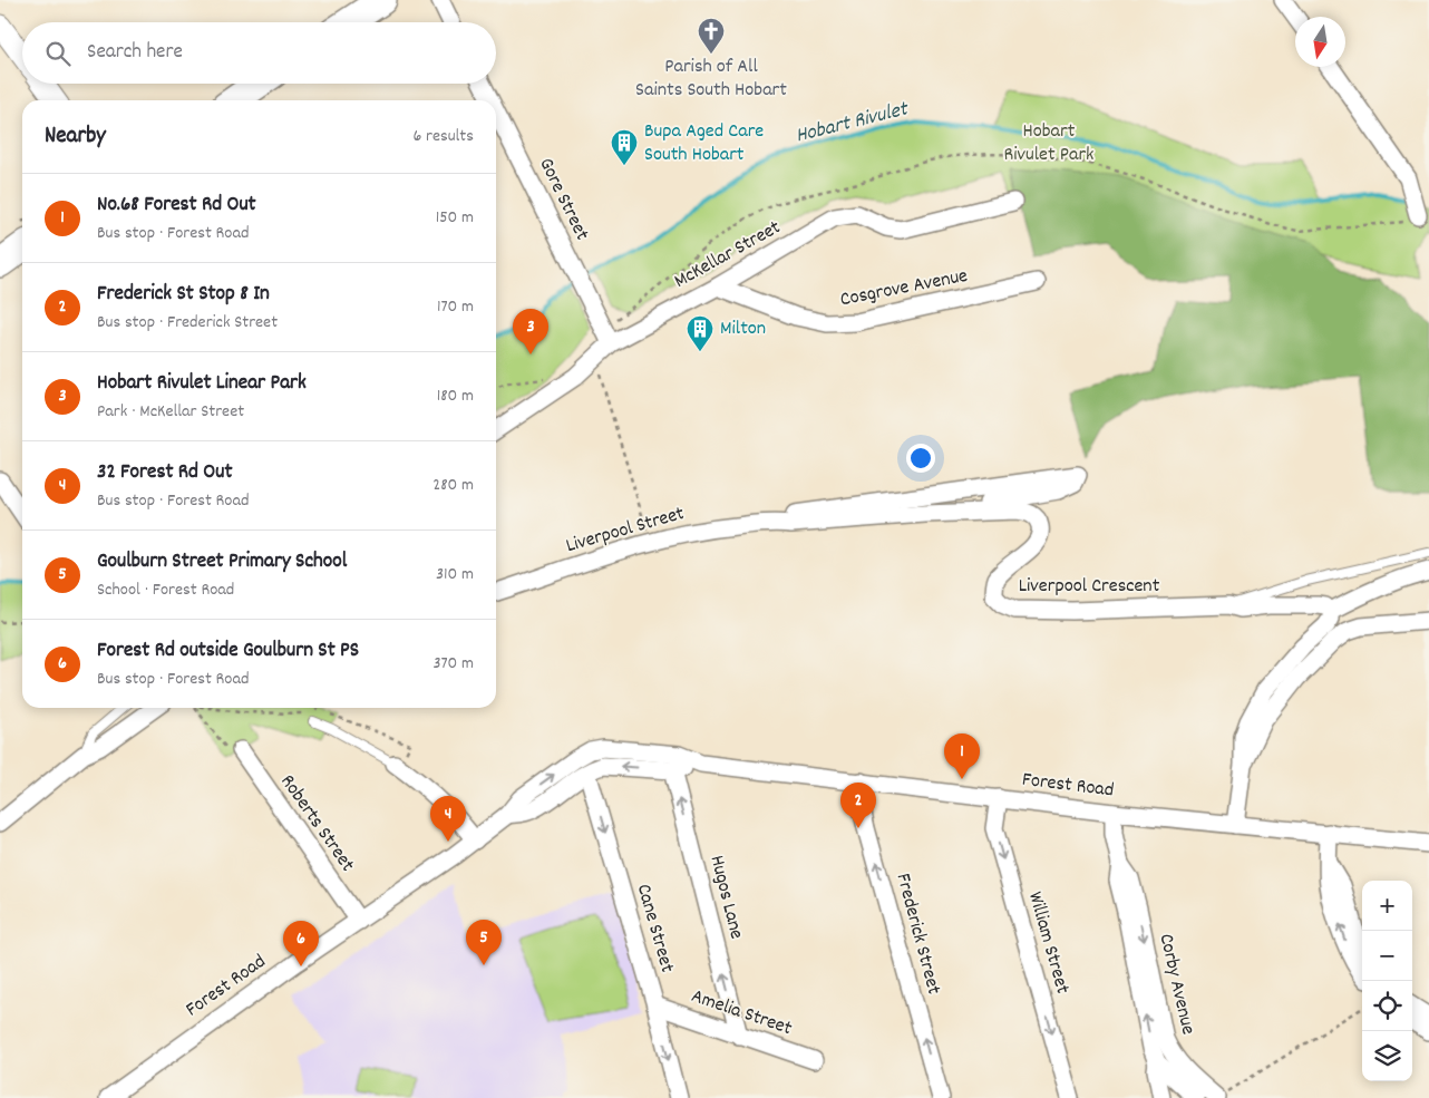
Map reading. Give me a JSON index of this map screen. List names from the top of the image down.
{
  "streets": {
    "street": [
      "Gore Street",
      "McKellar Street",
      "Cosgrove Avenue",
      "Liverpool Street",
      "Liverpool Crescent",
      "Forest Road",
      "Roberts Street",
      "Hugos Lane",
      "Cane Street",
      "Frederick Street",
      "William Street",
      "Corby Avenue",
      "Amelia Street"
    ]
  },
  "crossings": [
    ["Gore Street", "McKellar Street"],
    ["McKellar Street", "Cosgrove Avenue"],
    ["Liverpool Street", "Liverpool Crescent"],
    ["Forest Road", "Roberts Street"],
    ["Forest Road", "Hugos Lane"],
    ["Forest Road", "Cane Street"],
    ["Forest Road", "Frederick Street"],
    ["Forest Road", "William Street"],
    ["Forest Road", "Corby Avenue"],
    ["Hugos Lane", "Amelia Street"],
    ["Cane Street", "Amelia Street"]
  ],
  "one_way": [
    "Hugos Lane",
    "Cane Street",
    "Frederick Street",
    "William Street"
  ],
  "water": ["Hobart Rivulet"],
  "parks": ["Hobart Rivulet Park"],
  "places": {
    "church": ["Parish of All Saints South Hobart"],
    "building": ["Bupa Aged Care South Hobart", "Milton"]
  },
  "north": "bottom",
  "page": {
    "search": "Search here",
    "heading": ["Nearby", "6 results"],
    "list": [
      {
        "mark": "1",
        "name": "No.68 Forest Rd Out",
        "note": "Bus stop · Forest Road",
        "value": "150 m"
      },
      {
        "mark": "2",
        "name": "Frederick St Stop 8 In",
        "note": "Bus stop · Frederick Street",
        "value": "170 m"
      },
      {
        "mark": "3",
        "name": "Hobart Rivulet Linear Park",
        "note": "Park · McKellar Street",
        "value": "180 m"
      },
      {
        "mark": "4",
        "name": "32 Forest Rd Out",
        "note": "Bus stop · Forest Road",
        "value": "280 m"
      },
      {
        "mark": "5",
        "name": "Goulburn Street Primary School",
        "note": "School · Forest Road",
        "value": "310 m"
      },
      {
        "mark": "6",
        "name": "Forest Rd outside Goulburn St PS",
        "note": "Bus stop · Forest Road",
        "value": "370 m"
      }
    ],
    "pins": [
      "3",
      "1",
      "2",
      "4",
      "5",
      "6"
    ],
    "map_buttons": ["+", "−"]
  }
}
